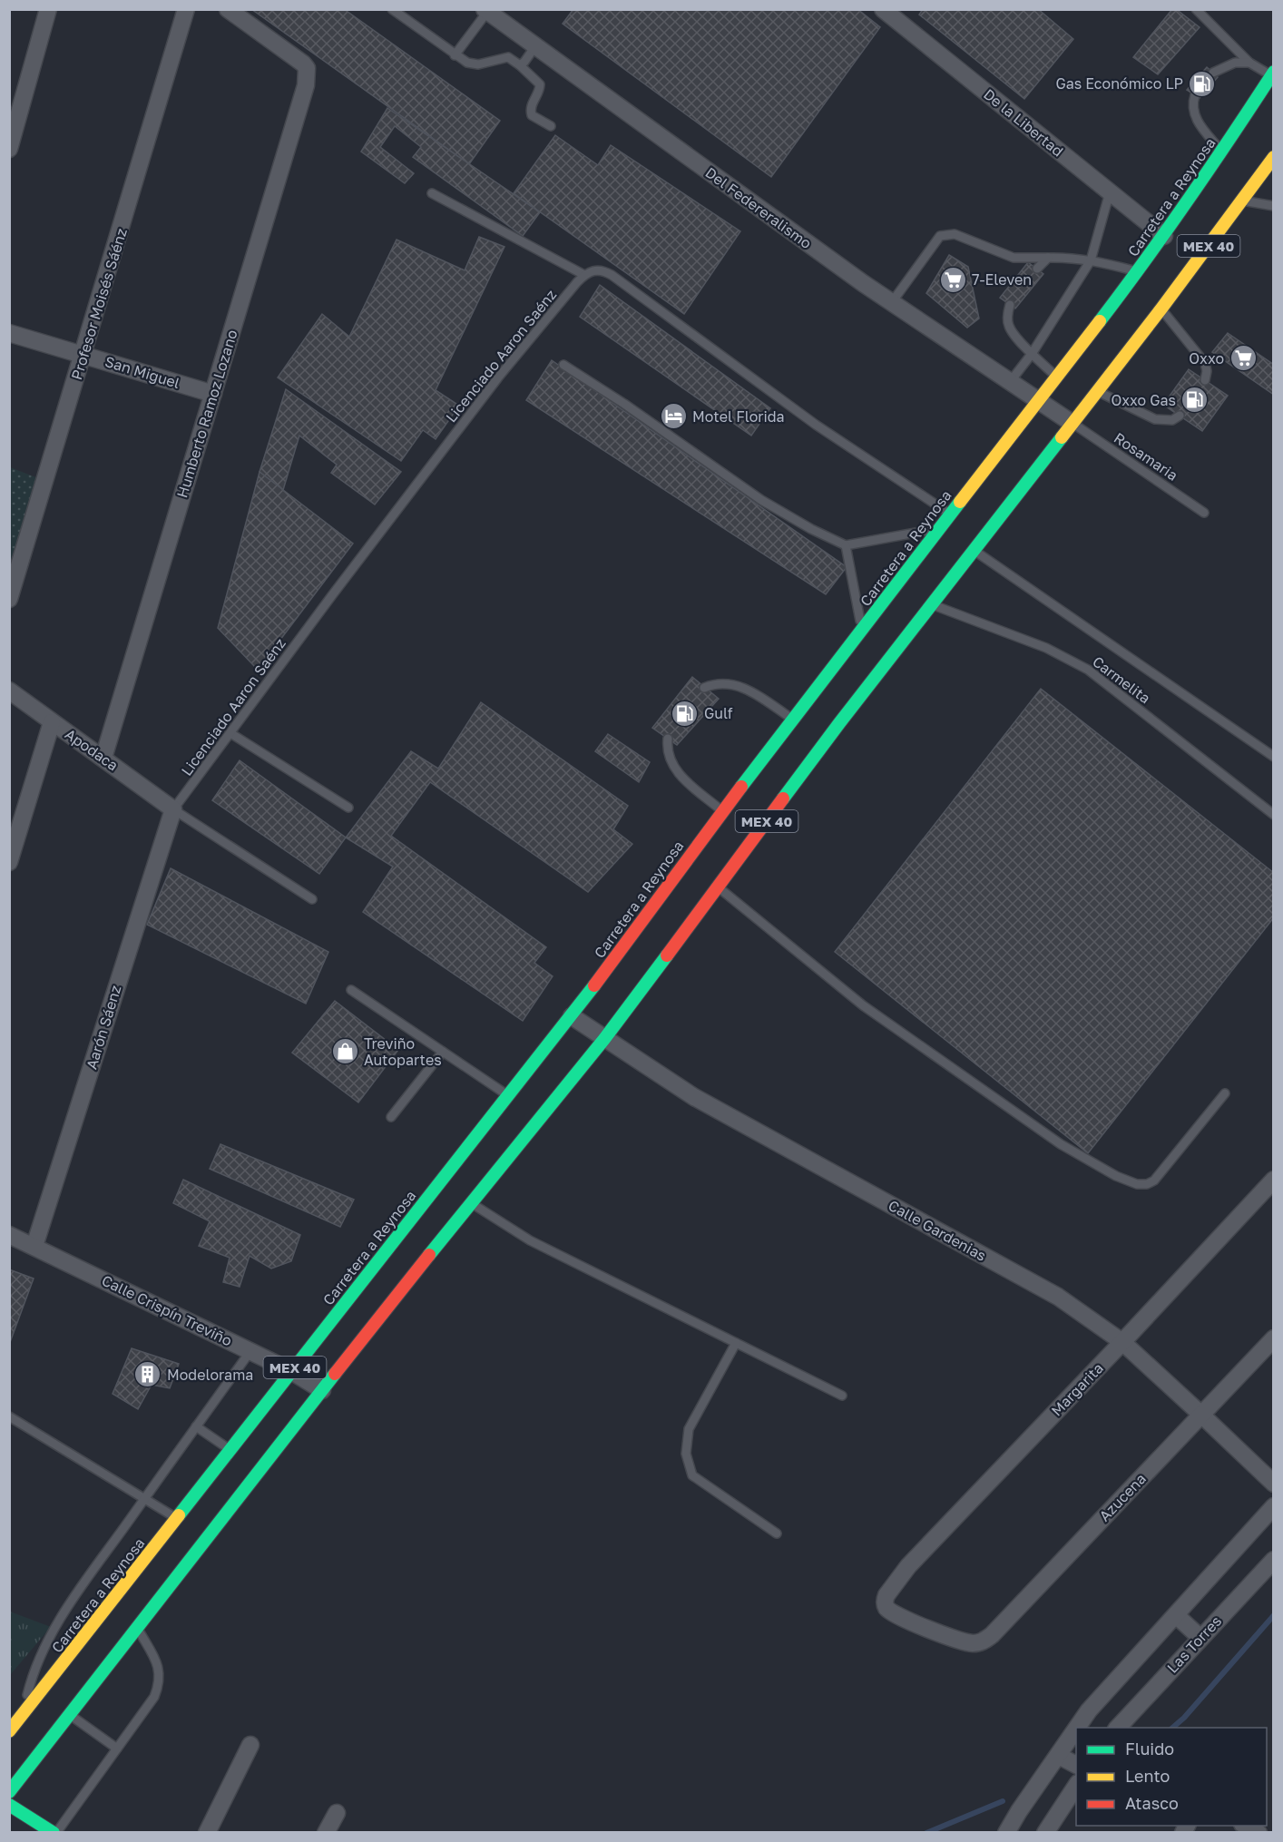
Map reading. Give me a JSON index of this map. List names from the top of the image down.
{
  "streets": {
    "main road": ["Carretera a Reynosa", "MEX 40"],
    "street": [
      "De la Libertad",
      "Del Federeralismo",
      "Profesor Moisés Sáénz",
      "San Miguel",
      "Humberto Ramoz Lozano",
      "Apodaca",
      "Aarón Sáenz",
      "Calle Gardenias",
      "Calle Crispín Treviño",
      "Margarita",
      "Azucena",
      "Las Torres"
    ],
    "lane": ["Licenciado Aaron Saénz", "Rosamaria", "Carmelita"]
  },
  "crossings": [
    ["De la Libertad", "Carretera a Reynosa"],
    ["Carretera a Reynosa", "Del Federeralismo"],
    ["Carretera a Reynosa", "Calle Gardenias"],
    ["Carretera a Reynosa", "Calle Crispín Treviño"],
    ["Del Federeralismo", "MEX 40"],
    ["Del Federeralismo", "Rosamaria"],
    ["MEX 40", "Rosamaria"],
    ["MEX 40", "Carmelita"],
    ["MEX 40", "Calle Gardenias"],
    ["MEX 40", "Calle Crispín Treviño"],
    ["Profesor Moisés Sáénz", "San Miguel"],
    ["Licenciado Aaron Saénz", "Apodaca"],
    ["Licenciado Aaron Saénz", "Aarón Sáenz"],
    ["San Miguel", "Humberto Ramoz Lozano"],
    ["Humberto Ramoz Lozano", "Apodaca"],
    ["Apodaca", "Aarón Sáenz"],
    ["Aarón Sáenz", "Calle Crispín Treviño"],
    ["Calle Gardenias", "Margarita"],
    ["Calle Gardenias", "Azucena"],
    ["Margarita", "Azucena"]
  ],
  "places": {
    "fuel station": ["Gas Económico LP", "Oxxo Gas", "Gulf"],
    "supermarket": ["7-Eleven", "Oxxo"],
    "hotel": ["Motel Florida"],
    "shop": ["Treviño Autopartes"],
    "building": ["Modelorama"]
  },
  "legend": ["Fluido", "Lento", "Atasco"]
}
